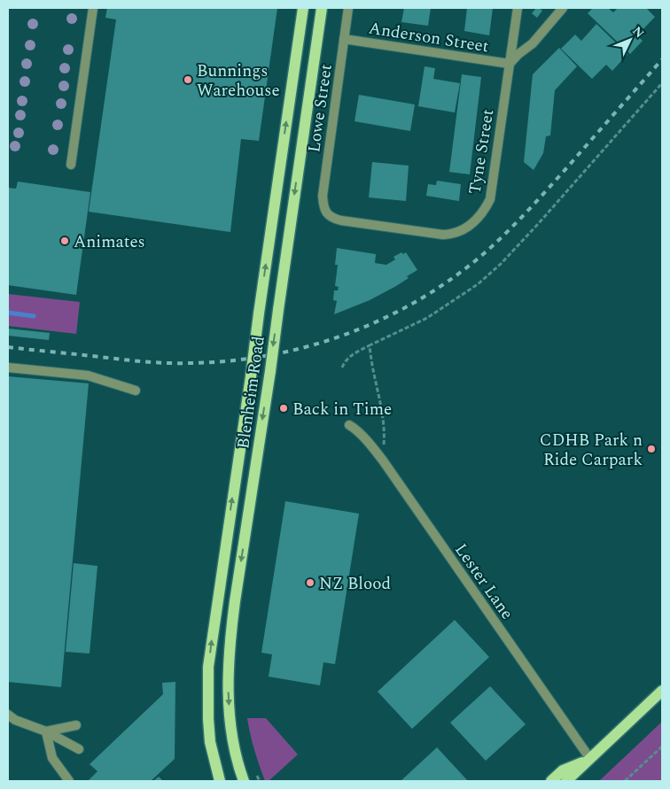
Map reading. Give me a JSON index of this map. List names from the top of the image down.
{
  "streets": {
    "main road": ["Blenheim Road"],
    "street": [
      "Anderson Street",
      "Lowe Street",
      "Tyne Street",
      "Lester Lane"
    ]
  },
  "crossings": [
    ["Anderson Street", "Lowe Street"],
    ["Anderson Street", "Tyne Street"],
    ["Lowe Street", "Tyne Street"]
  ],
  "places": [
    "Bunnings Warehouse",
    "Animates",
    "Back in Time",
    "CDHB Park n Ride Carpark",
    "NZ Blood"
  ],
  "north": "top right"
}
